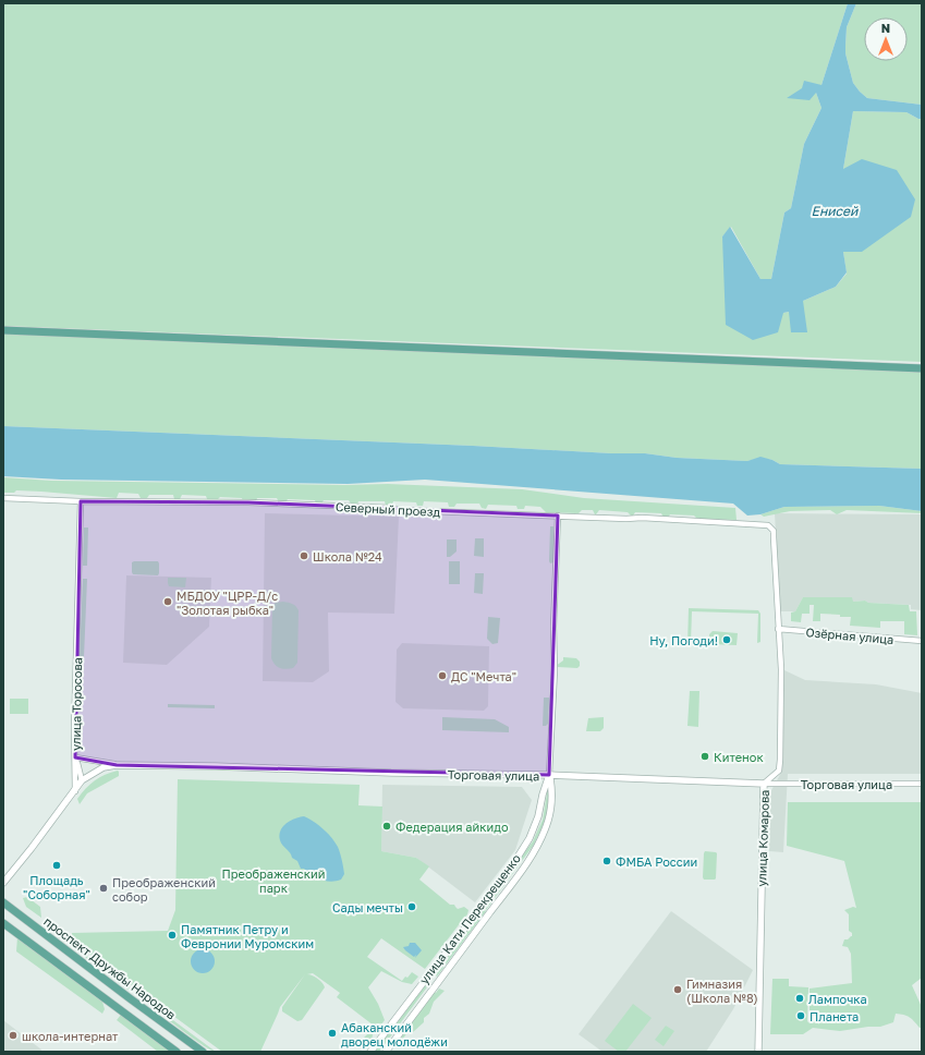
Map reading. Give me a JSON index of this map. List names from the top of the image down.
{
  "streets": {
    "main road": ["проспект Дружбы Народов"],
    "street": [
      "Северный проезд",
      "Озёрная улица",
      "улица Торосова",
      "Торговая улица",
      "улица Комарова",
      "улица Кати Перекрещенко"
    ]
  },
  "crossings": [
    ["Северный проезд", "улица Торосова"],
    ["Северный проезд", "улица Комарова"],
    ["Северный проезд", "улица Кати Перекрещенко"],
    ["Озёрная улица", "улица Комарова"],
    ["улица Торосова", "Торговая улица"],
    ["Торговая улица", "улица Комарова"],
    ["Торговая улица", "улица Кати Перекрещенко"]
  ],
  "water": ["Енисей"],
  "parks": ["Преображенский парк"],
  "places": [
    "Школа №24",
    "МБДОУ \"ЦРР-Д/с \"Золотая рыбка\"",
    "Ну, Погоди!",
    "ДС \"Мечта\"",
    "Китенок",
    "Федерация айкидо",
    "ФМБА России",
    "Площадь \"Соборная\"",
    "Преображенский собор",
    "Сады мечты",
    "Памятник Петру и Февронии Муромским",
    "Гимназия (Школа №8)",
    "Лампочка",
    "Планета",
    "Абаканский дворец молодёжи",
    "школа-интернат"
  ],
  "north": "top"
}
